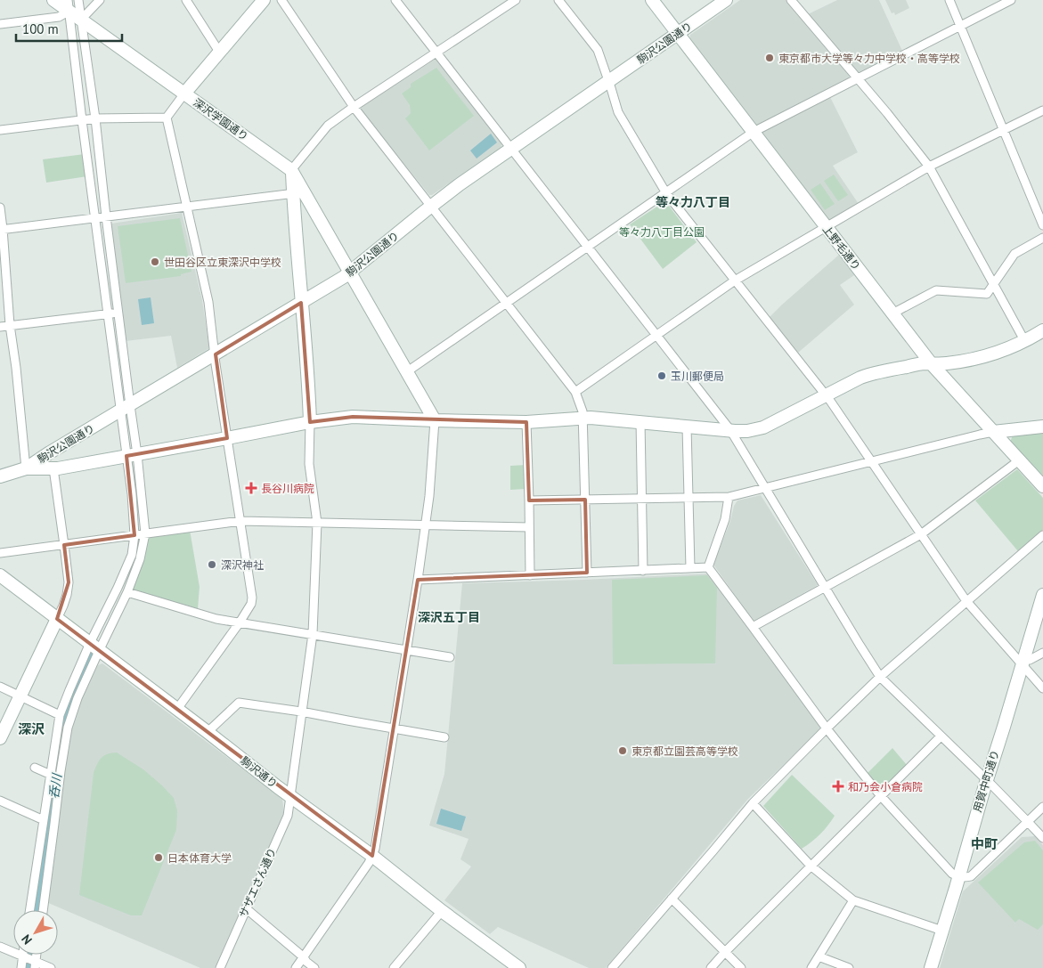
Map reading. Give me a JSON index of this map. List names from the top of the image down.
{
  "streets": {
    "street": [
      "駒沢公園通り",
      "深沢学園通り",
      "上野毛通り",
      "駒沢通り",
      "用賀中町通り",
      "サザエさん通り"
    ]
  },
  "crossings": [
    ["駒沢公園通り", "深沢学園通り"],
    ["駒沢公園通り", "上野毛通り"],
    ["駒沢通り", "サザエさん通り"]
  ],
  "districts": [
    "等々力八丁目",
    "深沢五丁目",
    "深沢",
    "中町"
  ],
  "water": ["呑川"],
  "parks": ["等々力八丁目公園"],
  "places": {
    "other": [
      "東京都市大学等々力中学校・高等学校",
      "世田谷区立東深沢中学校",
      "玉川郵便局",
      "深沢神社",
      "東京都立園芸高等学校",
      "日本体育大学"
    ],
    "health": ["長谷川病院", "和乃会小倉病院"]
  },
  "scale_bar": "100 m",
  "north": "bottom left"
}
